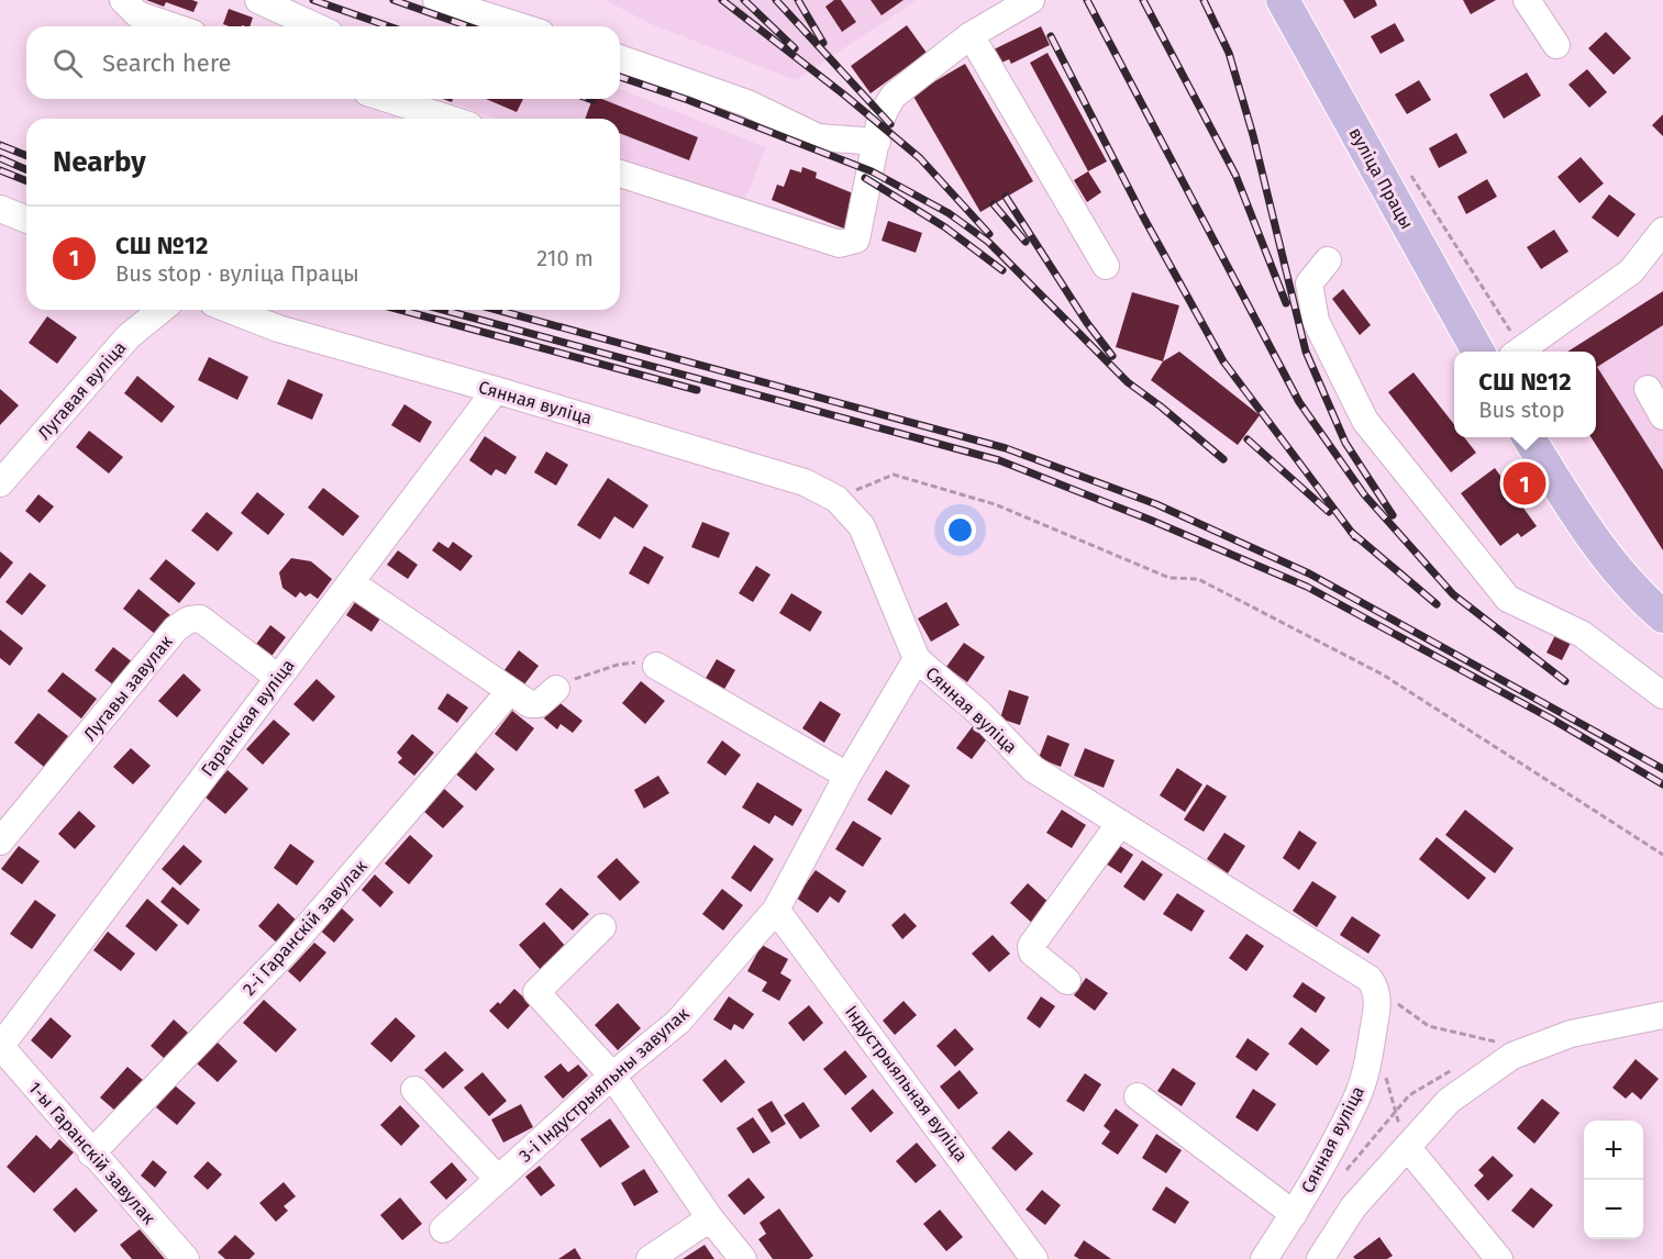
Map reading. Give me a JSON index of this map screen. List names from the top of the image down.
{
  "streets": {
    "main road": ["вуліца Працы"],
    "street": [
      "Лугавая вуліца",
      "Сянная вуліца",
      "Лугавы завулак",
      "Гаранская вуліца",
      "2-і Гаранскій завулак",
      "Індустрыяльная вуліца",
      "3-і Індустрыяльны завулак",
      "1-ы Гаранскій завулак"
    ]
  },
  "crossings": [
    ["Сянная вуліца", "Гаранская вуліца"],
    ["Сянная вуліца", "3-і Індустрыяльны завулак"],
    ["Лугавы завулак", "Гаранская вуліца"],
    ["Гаранская вуліца", "1-ы Гаранскій завулак"],
    ["2-і Гаранскій завулак", "1-ы Гаранскій завулак"],
    ["Індустрыяльная вуліца", "3-і Індустрыяльны завулак"]
  ],
  "page": {
    "search": "Search here",
    "heading": "Nearby",
    "list": [
      {
        "mark": "1",
        "name": "СШ №12",
        "note": "Bus stop · вуліца Працы",
        "value": "210 m"
      }
    ],
    "popup": ["СШ №12", "Bus stop"],
    "pins": "1",
    "map_buttons": ["+", "−"]
  }
}
